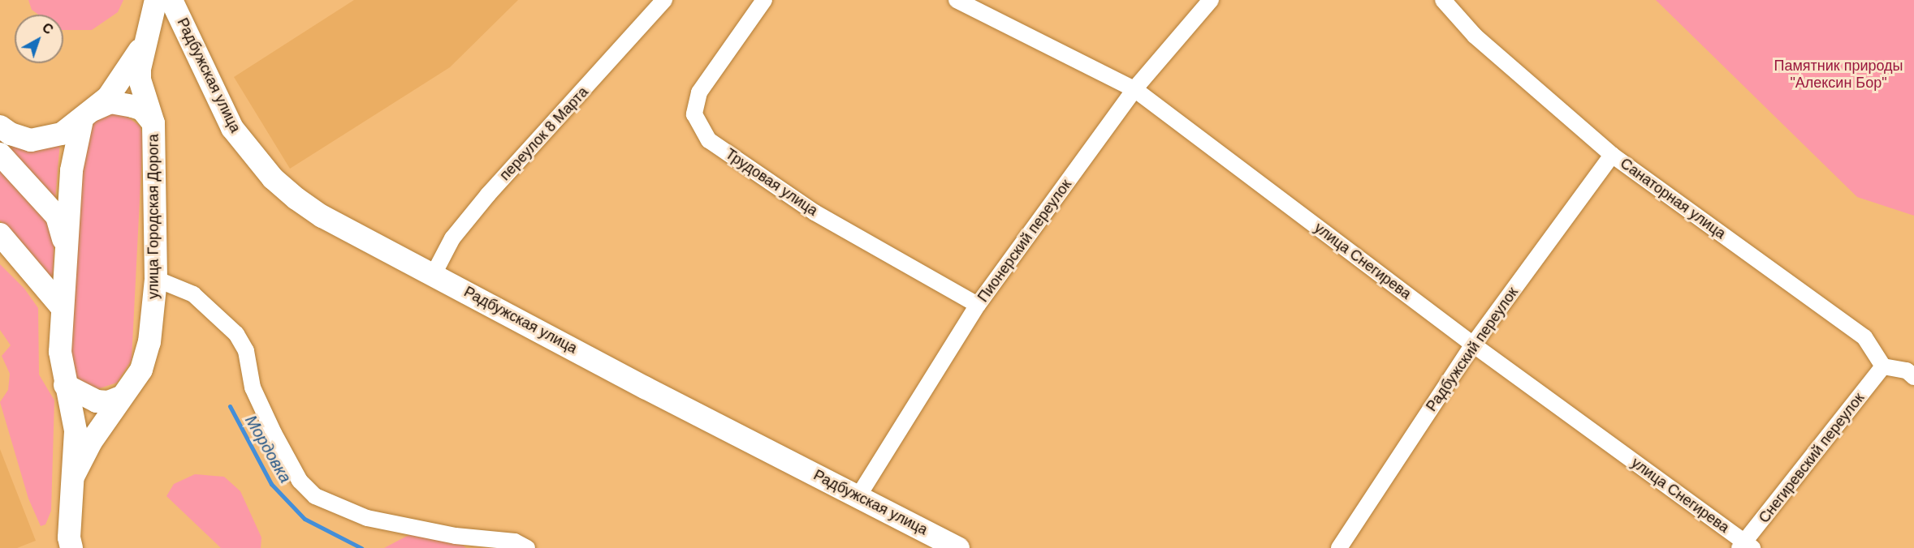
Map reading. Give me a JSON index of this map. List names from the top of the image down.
{
  "streets": {
    "main road": ["Радбужская улица", "улица Городская Дорога"],
    "street": [
      "переулок 8 Марта",
      "Трудовая улица",
      "Санаторная улица",
      "Пионерский переулок",
      "улица Снегирева",
      "Радбужский переулок",
      "Снегиревский переулок"
    ]
  },
  "crossings": [
    ["Радбужская улица", "переулок 8 Марта"],
    ["Радбужская улица", "Пионерский переулок"],
    ["Трудовая улица", "Пионерский переулок"],
    ["Санаторная улица", "Радбужский переулок"],
    ["Санаторная улица", "Снегиревский переулок"],
    ["Пионерский переулок", "улица Снегирева"],
    ["улица Снегирева", "Радбужский переулок"],
    ["улица Снегирева", "Снегиревский переулок"]
  ],
  "water": ["Мордовка"],
  "parks": ["Памятник природы \"Алексин Бор\""],
  "north": "top right"
}
